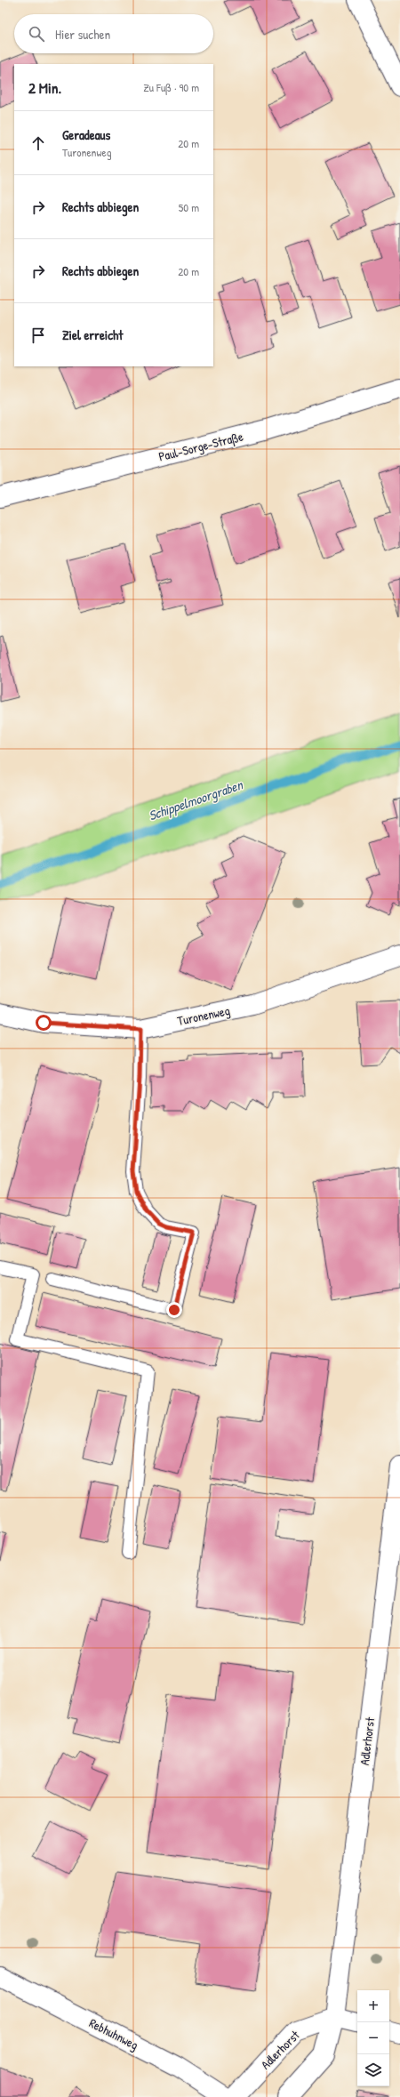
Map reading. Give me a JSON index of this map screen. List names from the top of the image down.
{
  "streets": {
    "street": [
      "Paul-Sorge-Straße",
      "Turonenweg",
      "Adlerhorst",
      "Rebhuhnweg"
    ]
  },
  "water": ["Schippelmoorgraben"],
  "page": {
    "search": "Hier suchen",
    "heading": ["2 Min.", "Zu Fuß · 90 m"],
    "list": [
      ["Geradeaus", "Turonenweg", "20 m"],
      ["Rechts abbiegen", "50 m"],
      ["Rechts abbiegen", "20 m"],
      "Ziel erreicht"
    ],
    "map_buttons": ["+", "−"]
  }
}
